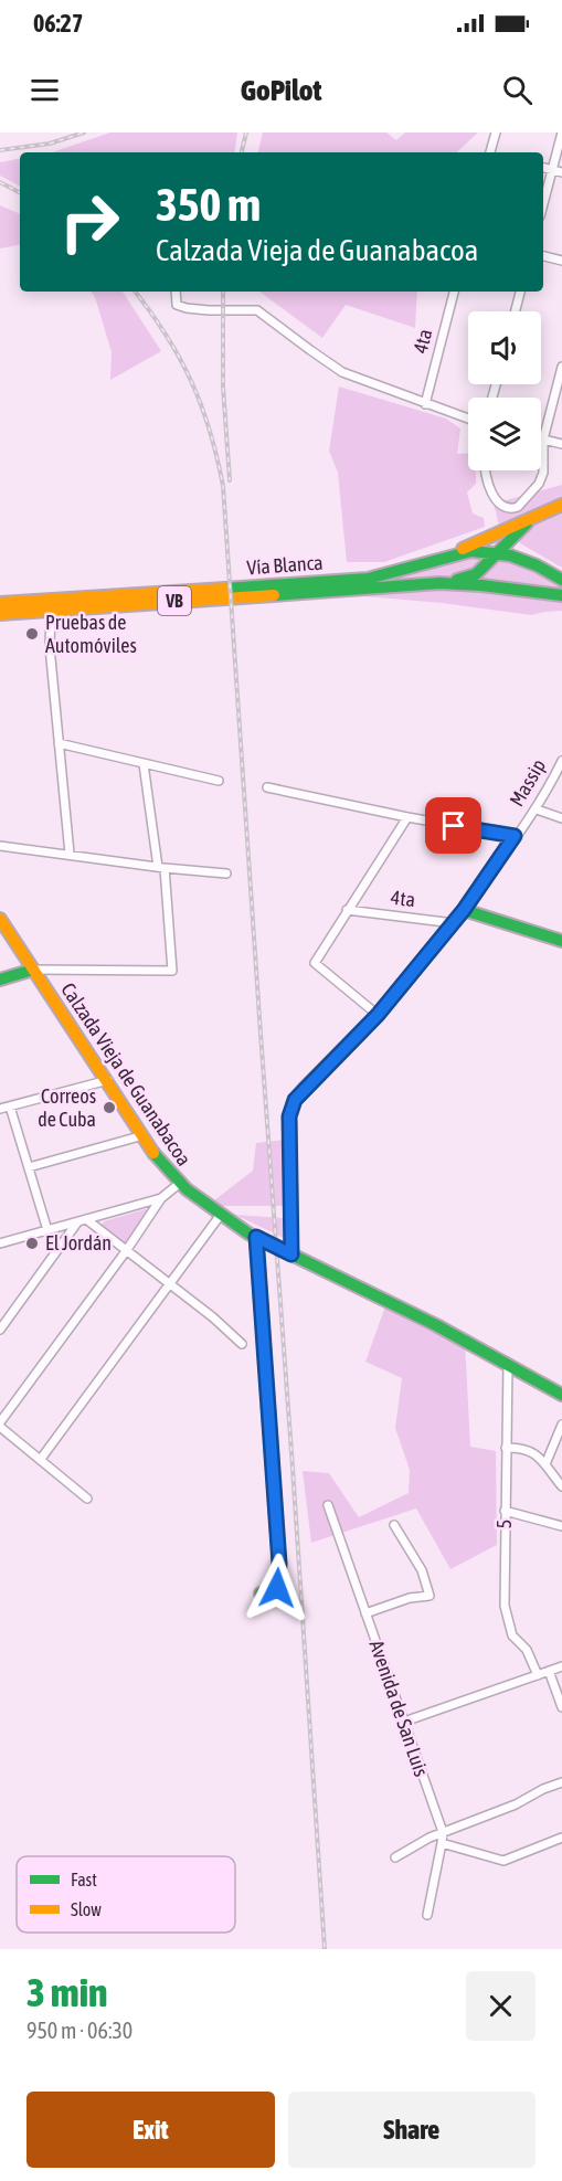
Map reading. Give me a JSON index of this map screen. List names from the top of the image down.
{
  "streets": {
    "main road": [
      "Vía Blanca",
      "VB",
      "Massip",
      "Calzada Vieja de Guanabacoa"
    ],
    "street": ["4ta", "5", "Avenida de San Luis"]
  },
  "crossings": [
    ["4ta", "Massip"],
    ["Massip", "Calzada Vieja de Guanabacoa"],
    ["Calzada Vieja de Guanabacoa", "5"]
  ],
  "places": ["Pruebas de Automóviles", "Correos de Cuba", "El Jordán"],
  "legend": ["Fast", "Slow"],
  "page": {
    "status": "06:27",
    "header": "GoPilot",
    "turn": ["350 m", "Calzada Vieja de Guanabacoa"],
    "heading": ["3 min", "950 m · 06:30"],
    "buttons": ["Exit", "Share"]
  }
}
